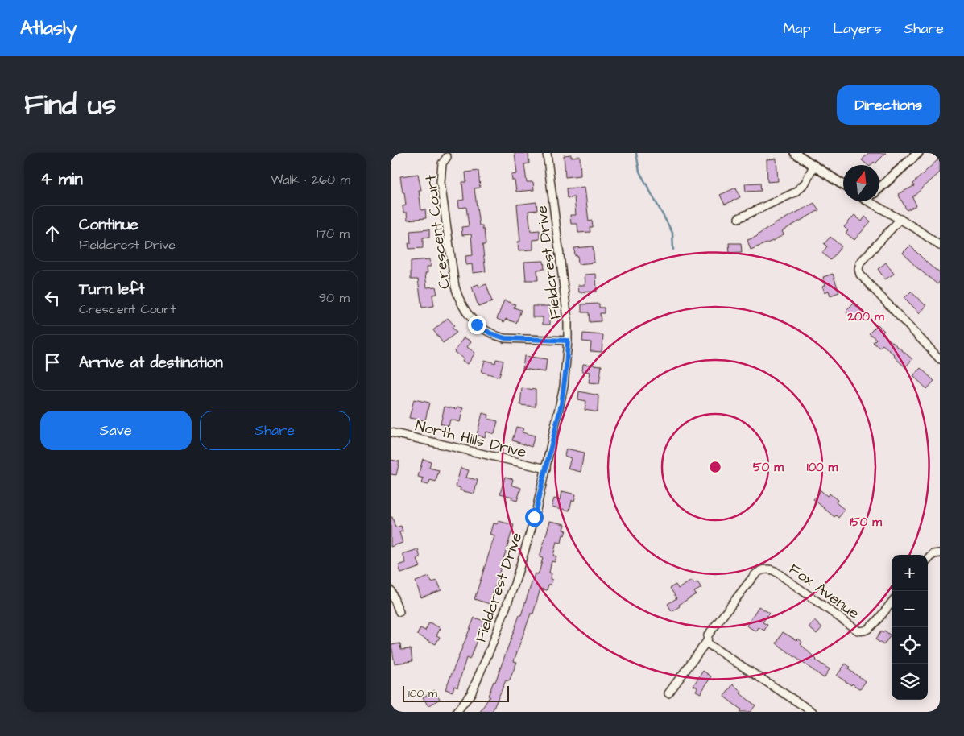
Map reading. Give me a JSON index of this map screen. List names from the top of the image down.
{
  "streets": {
    "street": [
      "Crescent Court",
      "Fieldcrest Drive",
      "North Hills Drive",
      "Fox Avenue"
    ]
  },
  "crossings": [
    ["Crescent Court", "Fieldcrest Drive"],
    ["Fieldcrest Drive", "North Hills Drive"]
  ],
  "scale_bar": "100 m",
  "north": "top",
  "page": {
    "header": "Atlasly",
    "nav": ["Map", "Layers", "Share"],
    "title": "Find us",
    "buttons": [
      "Directions",
      ["Save", "Share"]
    ],
    "heading": ["4 min", "Walk · 260 m"],
    "list": [
      ["Continue", "Fieldcrest Drive", "170 m"],
      ["Turn left", "Crescent Court", "90 m"],
      "Arrive at destination"
    ],
    "map_buttons": ["+", "−"],
    "scale": "100 m"
  },
  "rings": [
    "200 m",
    "50 m",
    "100 m",
    "150 m"
  ]
}
